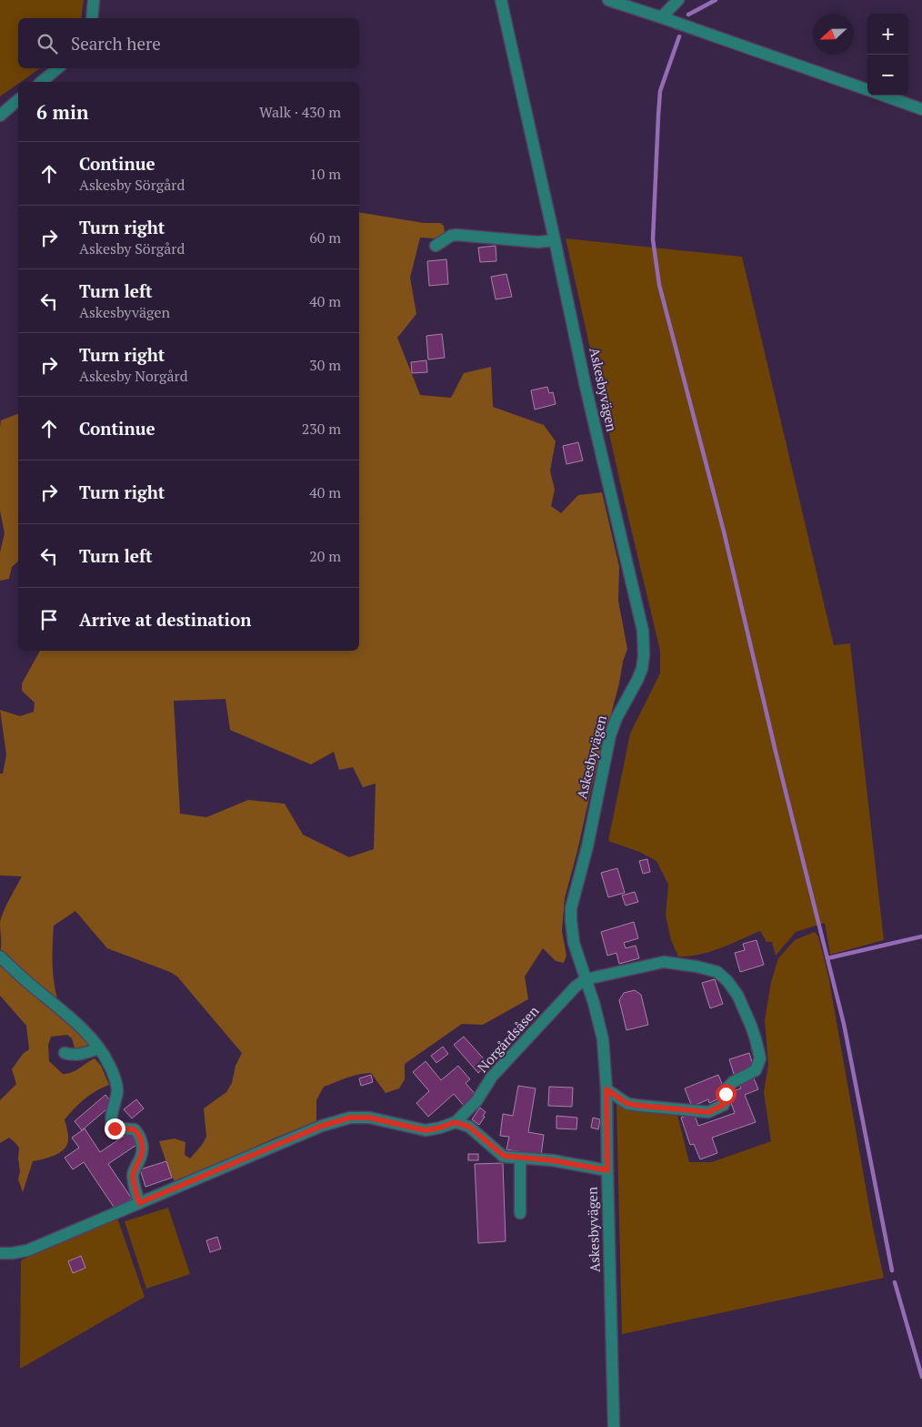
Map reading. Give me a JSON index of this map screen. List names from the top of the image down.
{
  "streets": {
    "street": ["Askesbyvägen", "Norgårdsåsen"]
  },
  "crossings": [
    ["Askesbyvägen", "Norgårdsåsen"]
  ],
  "north": "left",
  "page": {
    "map_buttons": ["+", "−"],
    "search": "Search here",
    "heading": ["6 min", "Walk · 430 m"],
    "list": [
      ["Continue", "Askesby Sörgård", "10 m"],
      ["Turn right", "Askesby Sörgård", "60 m"],
      ["Turn left", "Askesbyvägen", "40 m"],
      ["Turn right", "Askesby Norgård", "30 m"],
      ["Continue", "230 m"],
      ["Turn right", "40 m"],
      ["Turn left", "20 m"],
      "Arrive at destination"
    ]
  }
}
